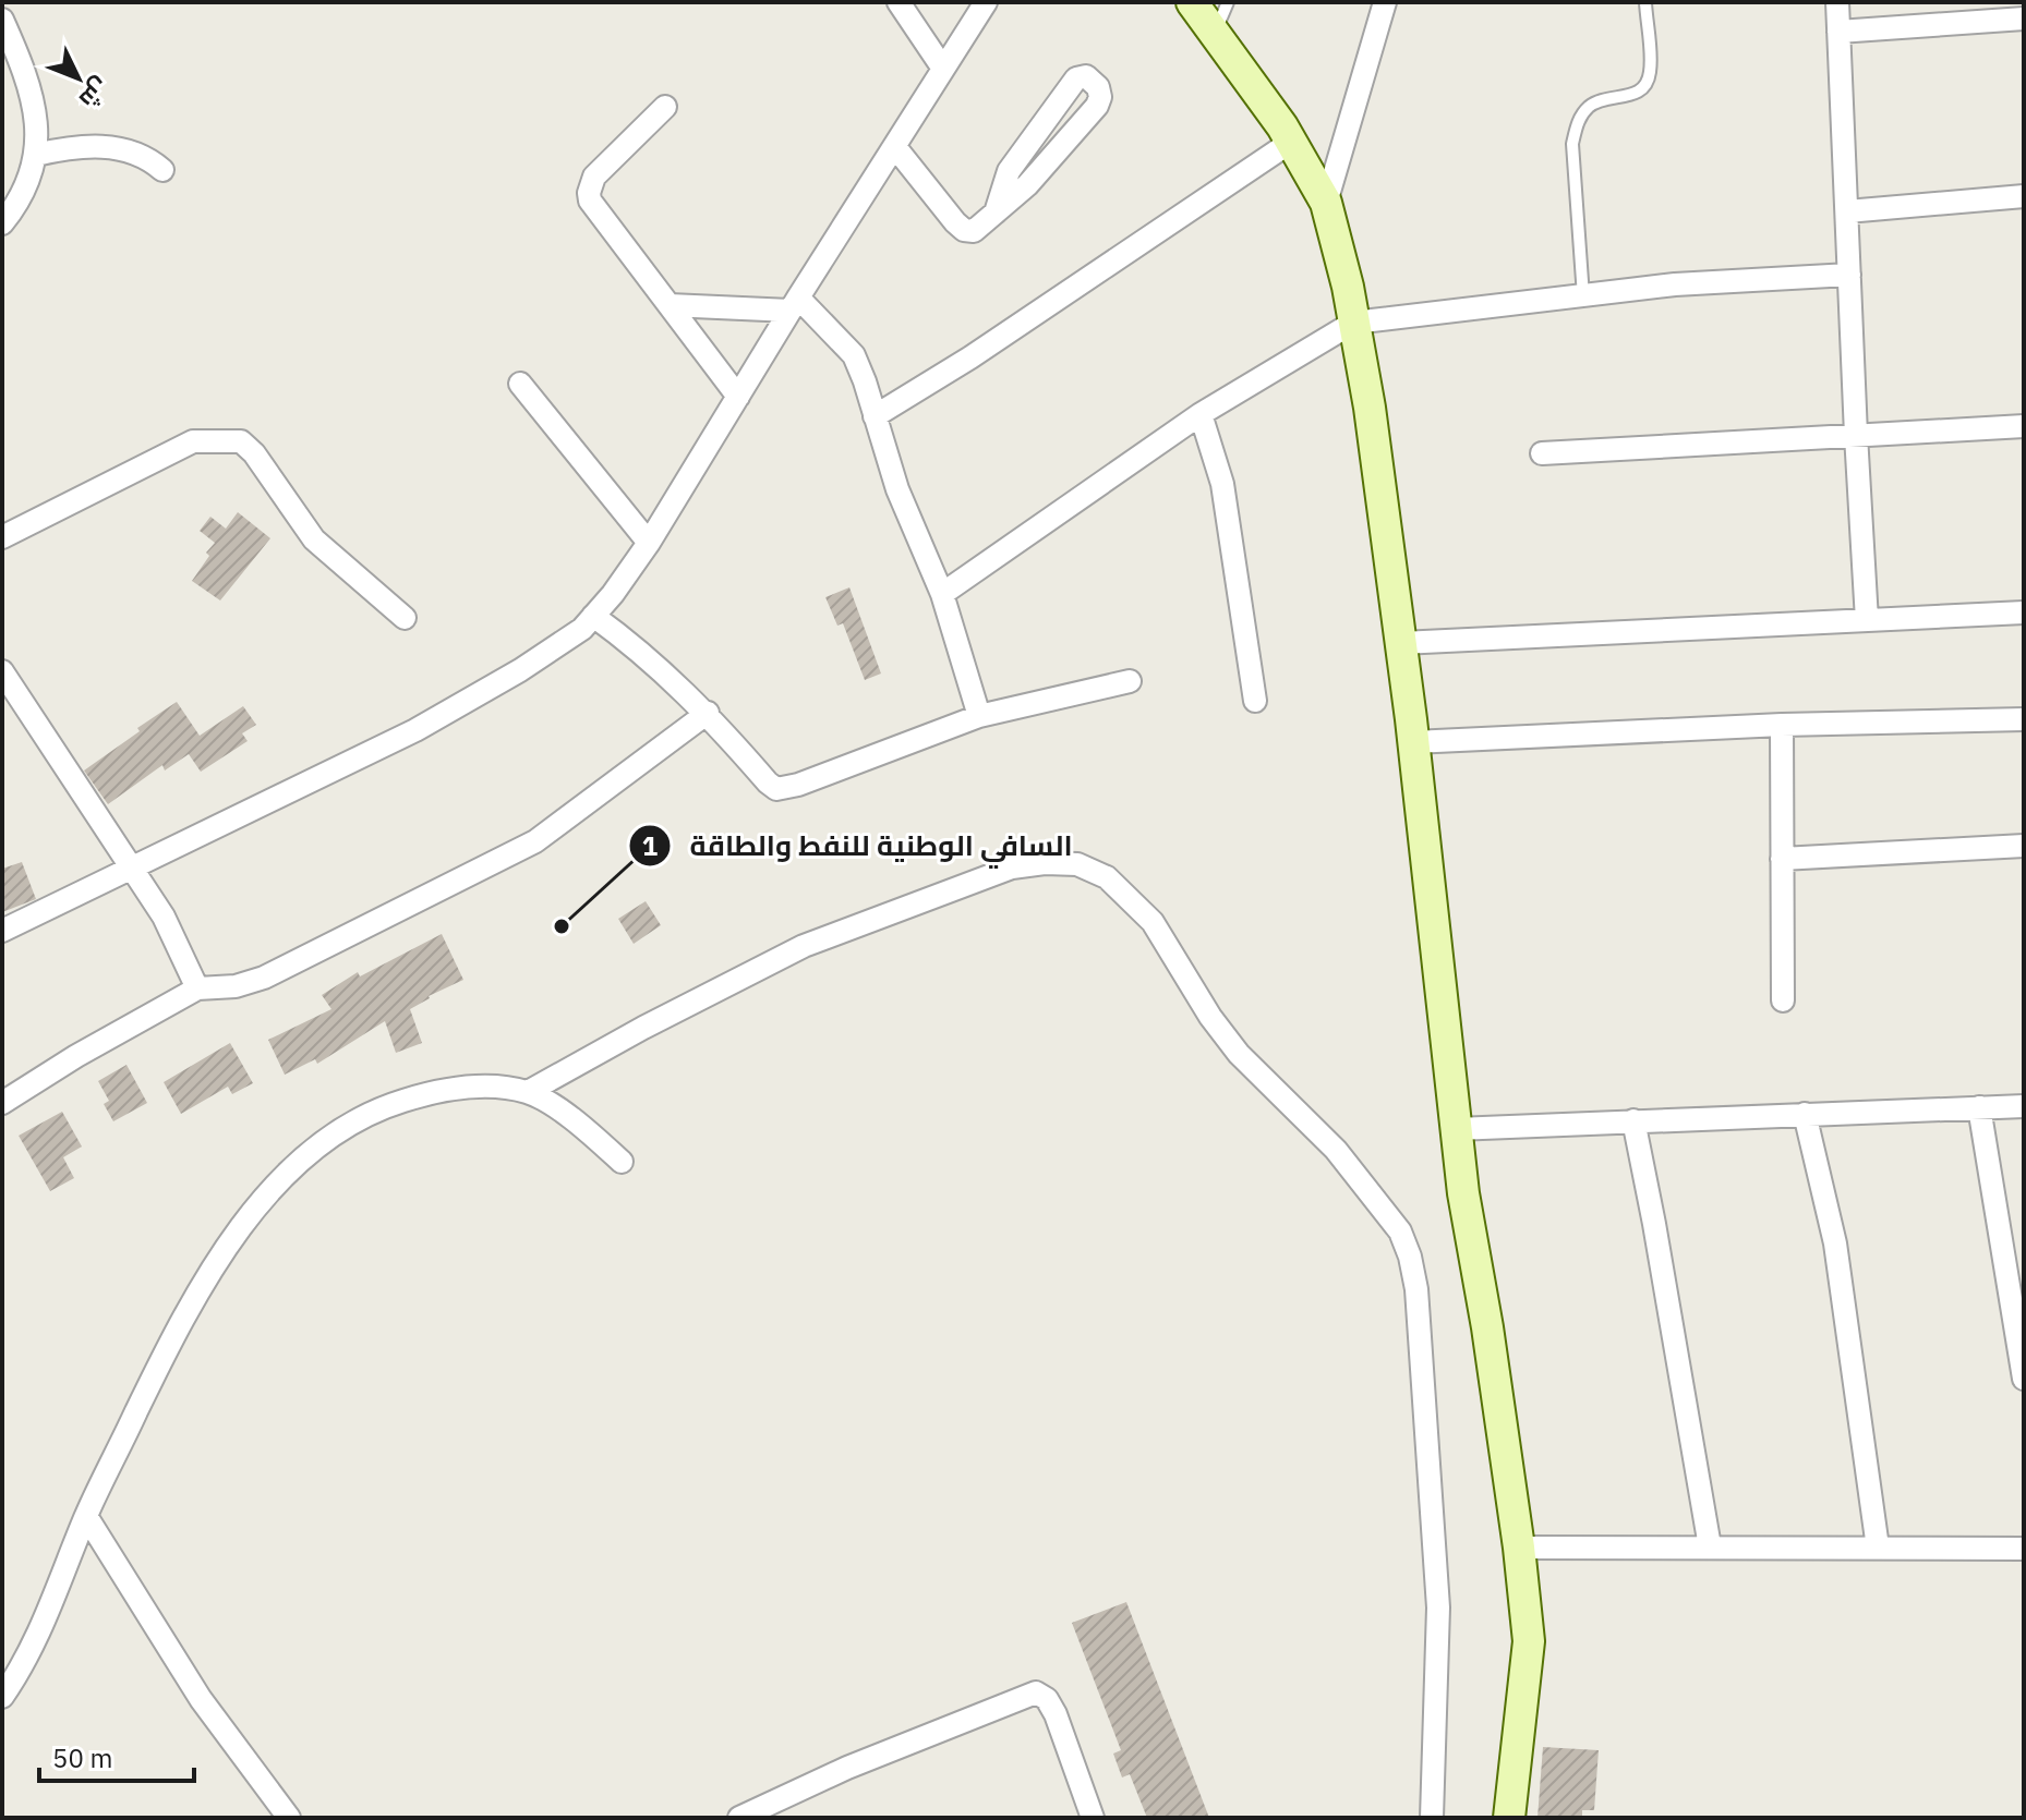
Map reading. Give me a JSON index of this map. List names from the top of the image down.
{
  "places": ["السافي الوطنية للنفط والطاقة"],
  "scale_bar": "50 m",
  "north": "bottom right"
}
